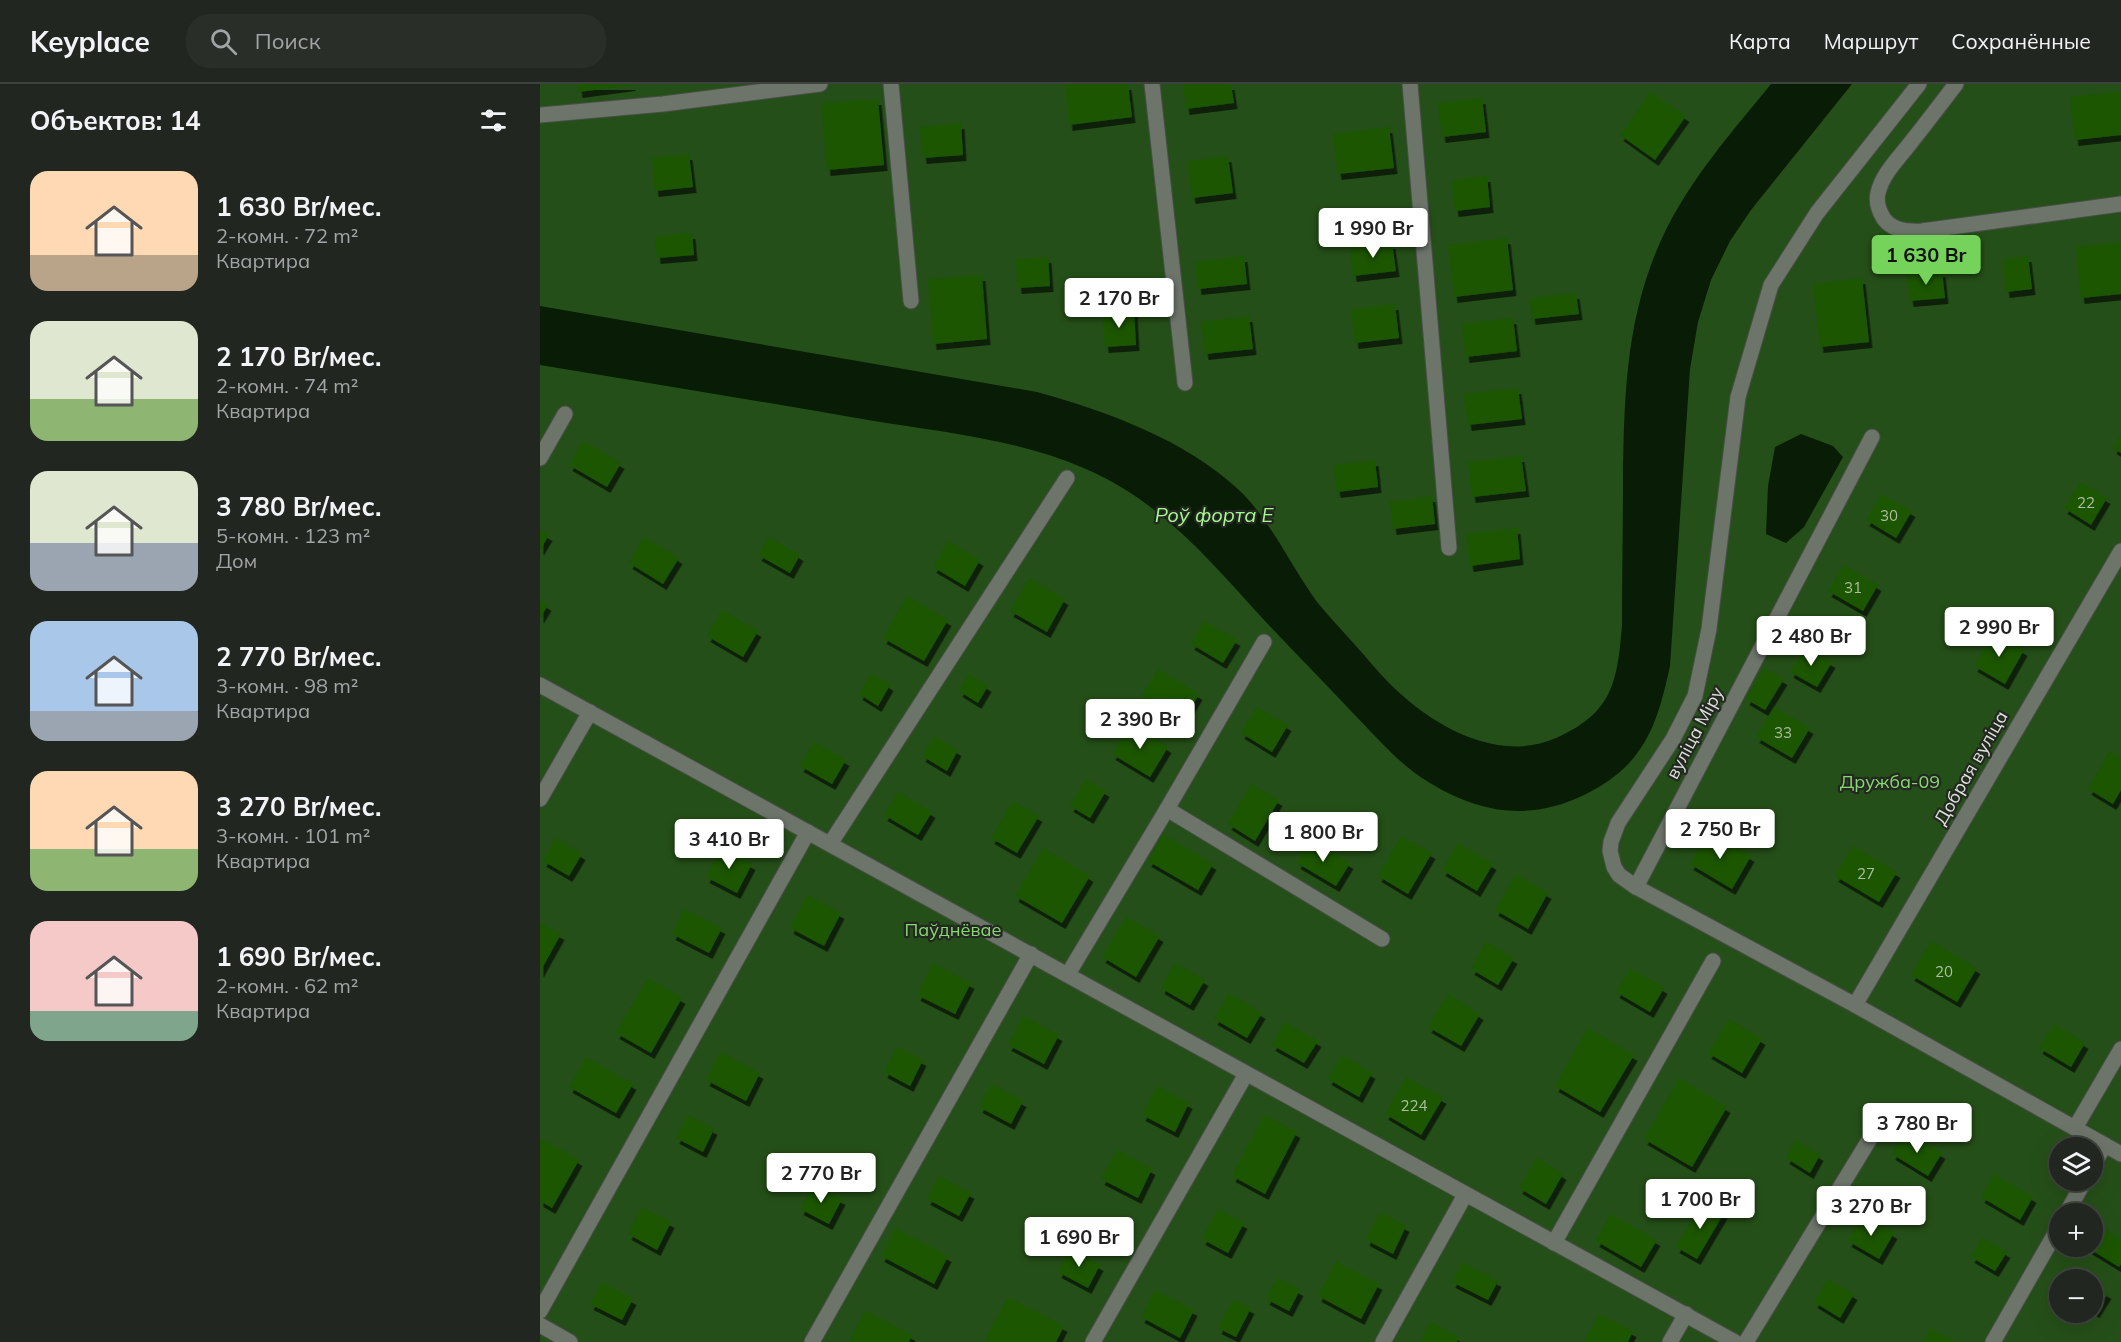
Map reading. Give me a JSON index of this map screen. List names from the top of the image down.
{
  "streets": {
    "lane": ["вуліца Міру", "Добрая вуліца"]
  },
  "water": ["Роў форта Е"],
  "parks": ["Дружба-09", "Паўднёвае"],
  "house_numbers": [
    "22",
    "30",
    "31",
    "33",
    "27",
    "20",
    "224"
  ],
  "page": {
    "header": "Keyplace",
    "search": "Поиск",
    "nav": ["Карта", "Маршрут", "Сохранённые"],
    "heading": "Объектов: 14",
    "list": [
      {
        "name": "1 630 Br/мес.",
        "note": "2-комн. · 72 m² · Квартира"
      },
      {
        "name": "2 170 Br/мес.",
        "note": "2-комн. · 74 m² · Квартира"
      },
      {
        "name": "3 780 Br/мес.",
        "note": "5-комн. · 123 m² · Дом"
      },
      {
        "name": "2 770 Br/мес.",
        "note": "3-комн. · 98 m² · Квартира"
      },
      {
        "name": "3 270 Br/мес.",
        "note": "3-комн. · 101 m² · Квартира"
      },
      {
        "name": "1 690 Br/мес.",
        "note": "2-комн. · 62 m² · Квартира"
      }
    ],
    "price": [
      "1 990 Br",
      "1 630 Br",
      "2 170 Br",
      "2 990 Br",
      "2 480 Br",
      "2 390 Br",
      "2 750 Br",
      "1 800 Br",
      "3 410 Br",
      "3 780 Br",
      "2 770 Br",
      "1 700 Br",
      "3 270 Br",
      "1 690 Br"
    ],
    "map_buttons": ["+", "−"]
  }
}
